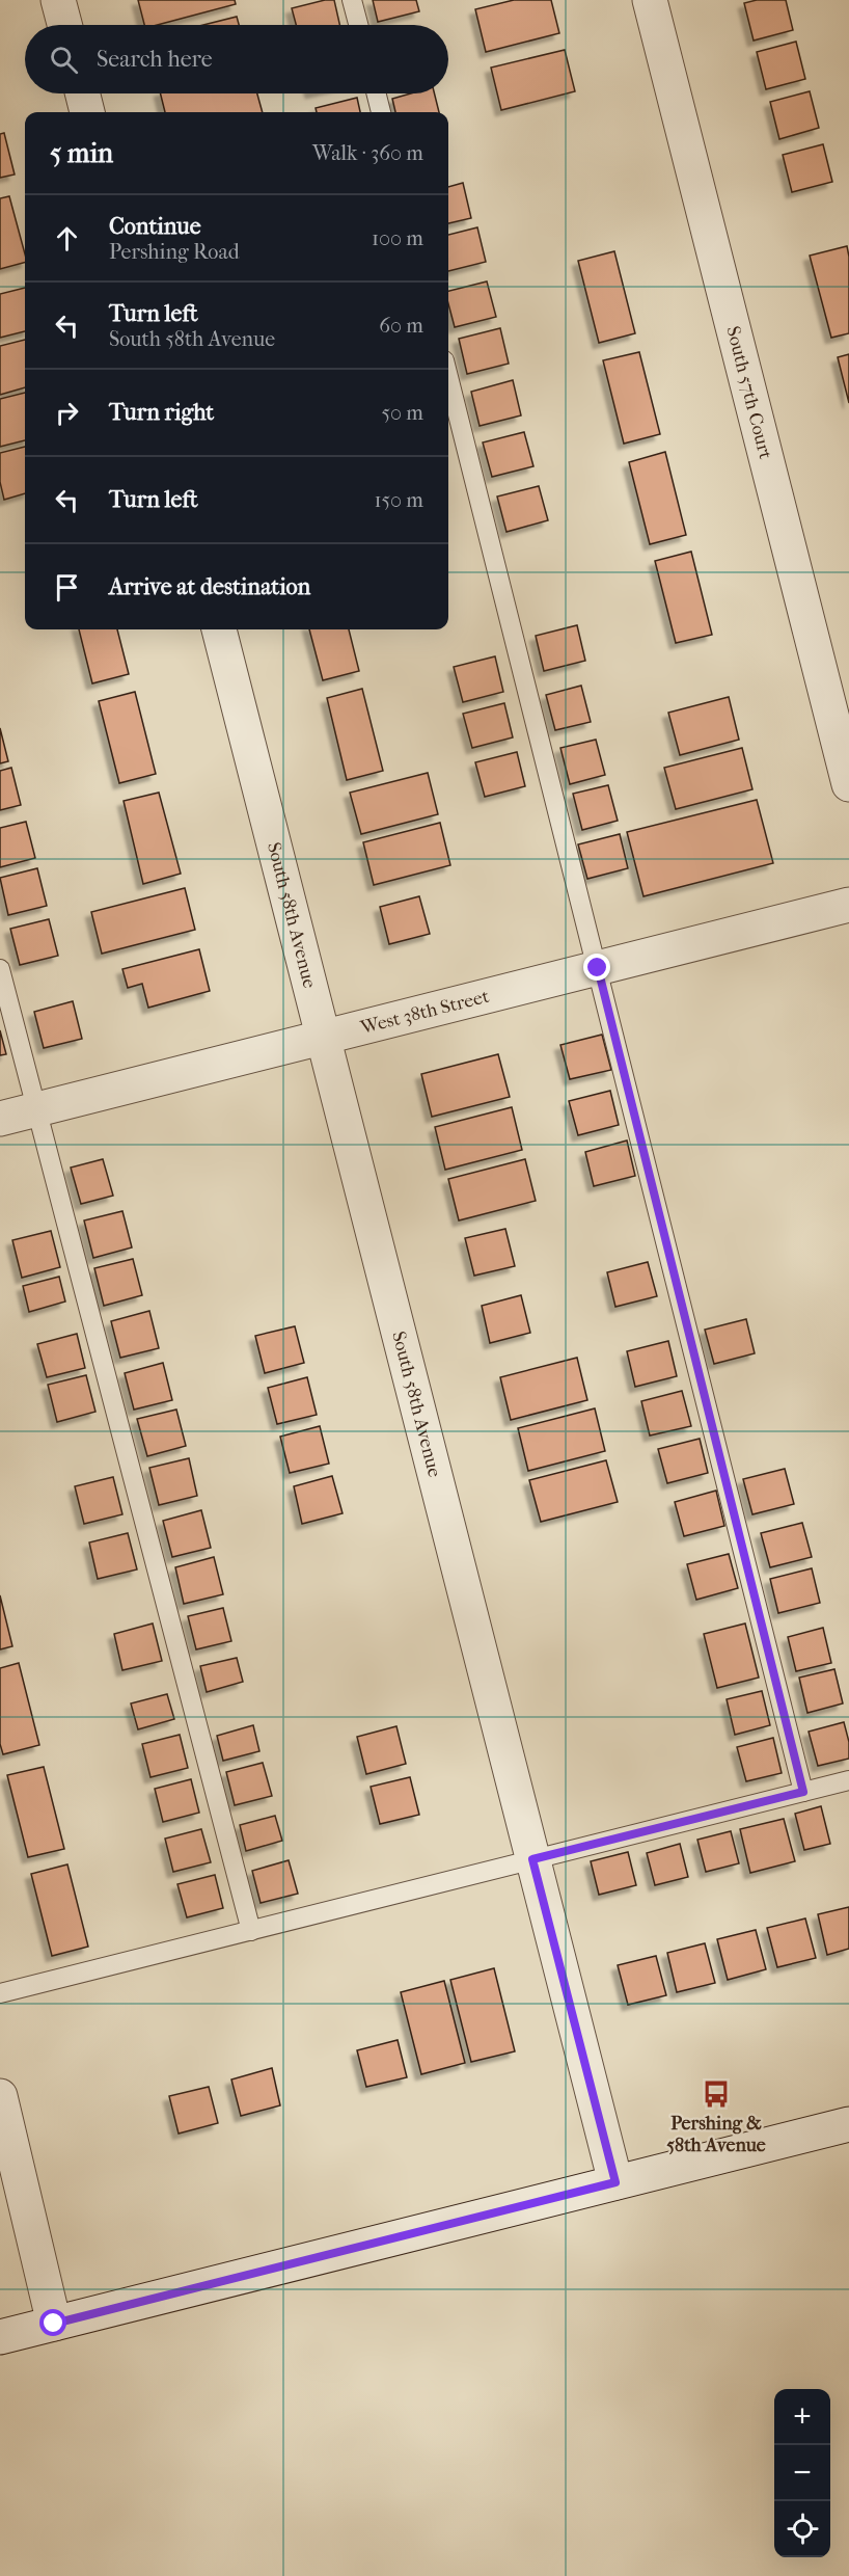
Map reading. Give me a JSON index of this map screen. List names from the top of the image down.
{
  "streets": {
    "street": ["South 57th Court", "South 58th Avenue", "West 38th Street"]
  },
  "crossings": [
    ["South 58th Avenue", "West 38th Street"]
  ],
  "places": {
    "bus stop": ["Pershing & 58th Avenue"]
  },
  "page": {
    "search": "Search here",
    "heading": ["5 min", "Walk · 360 m"],
    "list": [
      ["Continue", "Pershing Road", "100 m"],
      ["Turn left", "South 58th Avenue", "60 m"],
      ["Turn right", "50 m"],
      ["Turn left", "150 m"],
      "Arrive at destination"
    ],
    "map_buttons": ["+", "−"]
  }
}
